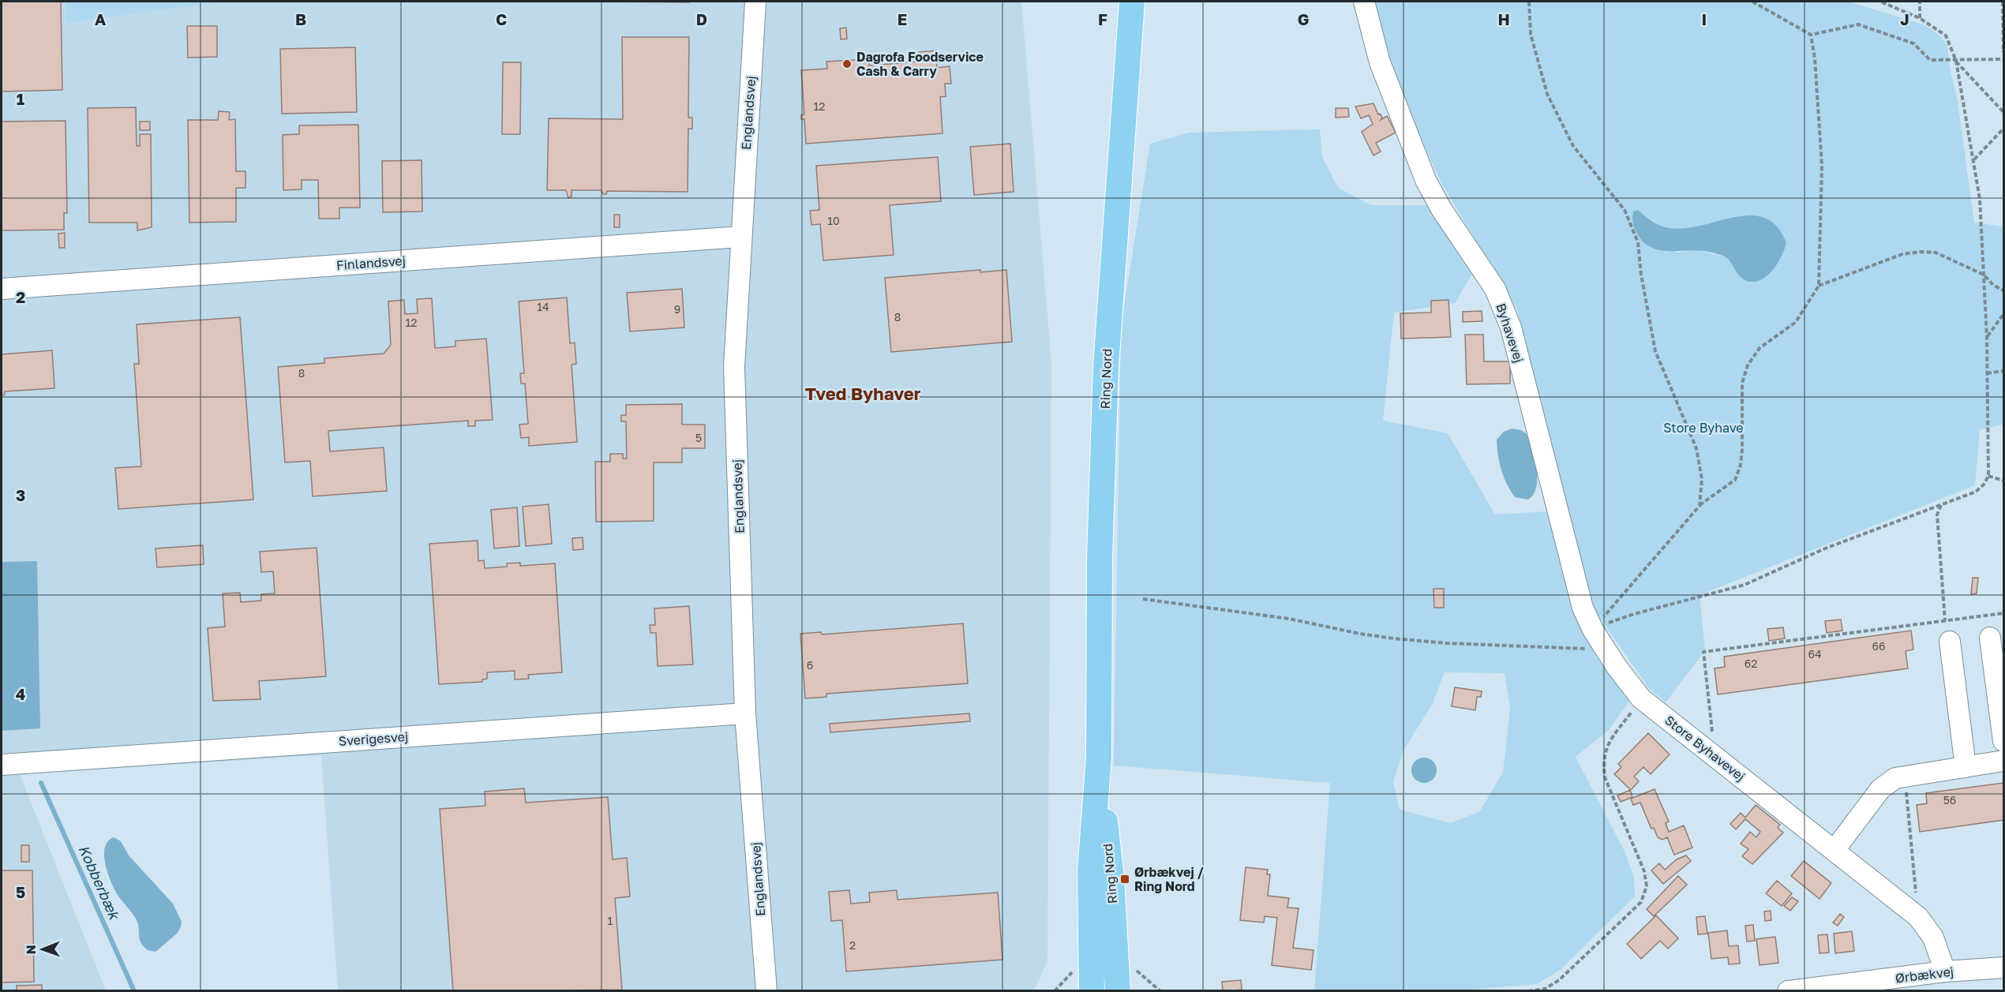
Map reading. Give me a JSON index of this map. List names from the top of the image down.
{
  "streets": {
    "main road": ["Ring Nord"],
    "street": [
      "Englandsvej",
      "Finlandsvej",
      "Byhavevej",
      "Sverigesvej",
      "Store Byhavevej",
      "Ørbækvej"
    ]
  },
  "crossings": [
    ["Englandsvej", "Finlandsvej"],
    ["Englandsvej", "Sverigesvej"],
    ["Byhavevej", "Store Byhavevej"],
    ["Store Byhavevej", "Ørbækvej"]
  ],
  "districts": ["Tved Byhaver"],
  "water": ["Kobberbæk"],
  "parks": ["Store Byhave"],
  "places": {
    "other": ["Dagrofa Foodservice Cash & Carry"],
    "transit": ["Ørbækvej / Ring Nord"]
  },
  "house_numbers": [
    "12",
    "10",
    "14",
    "9",
    "8",
    "12",
    "8",
    "5",
    "66",
    "64",
    "62",
    "6",
    "56",
    "1",
    "2"
  ],
  "north": "left",
  "grid": {
    "columns": [
      "A",
      "B",
      "C",
      "D",
      "E",
      "F",
      "G",
      "H",
      "I",
      "J"
    ],
    "rows": [
      "1",
      "2",
      "3",
      "4",
      "5"
    ]
  }
}
